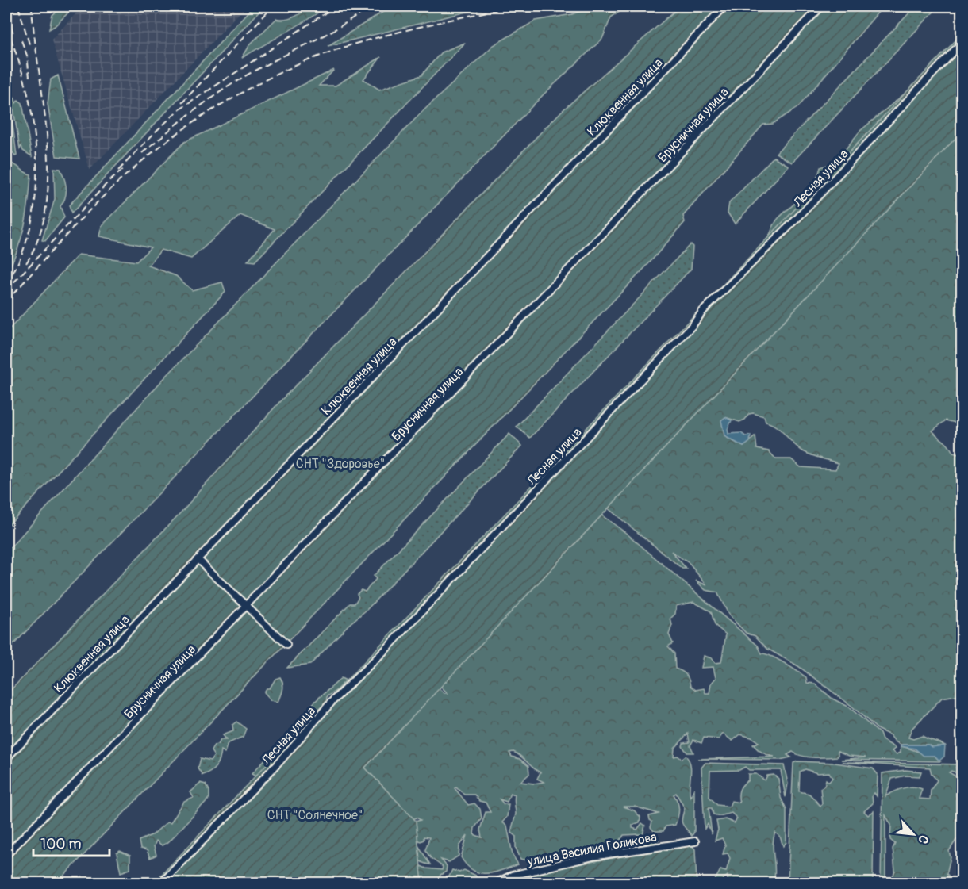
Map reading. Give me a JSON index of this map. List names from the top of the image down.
{
  "streets": {
    "street": [
      "Клюквенная улица",
      "Брусничная улица",
      "Лесная улица",
      "улица Василия Голикова"
    ]
  },
  "parks": ["СНТ \"Здоровье\"", "СНТ \"Солнечное\""],
  "scale_bar": "100 m",
  "north": "bottom right"
}
